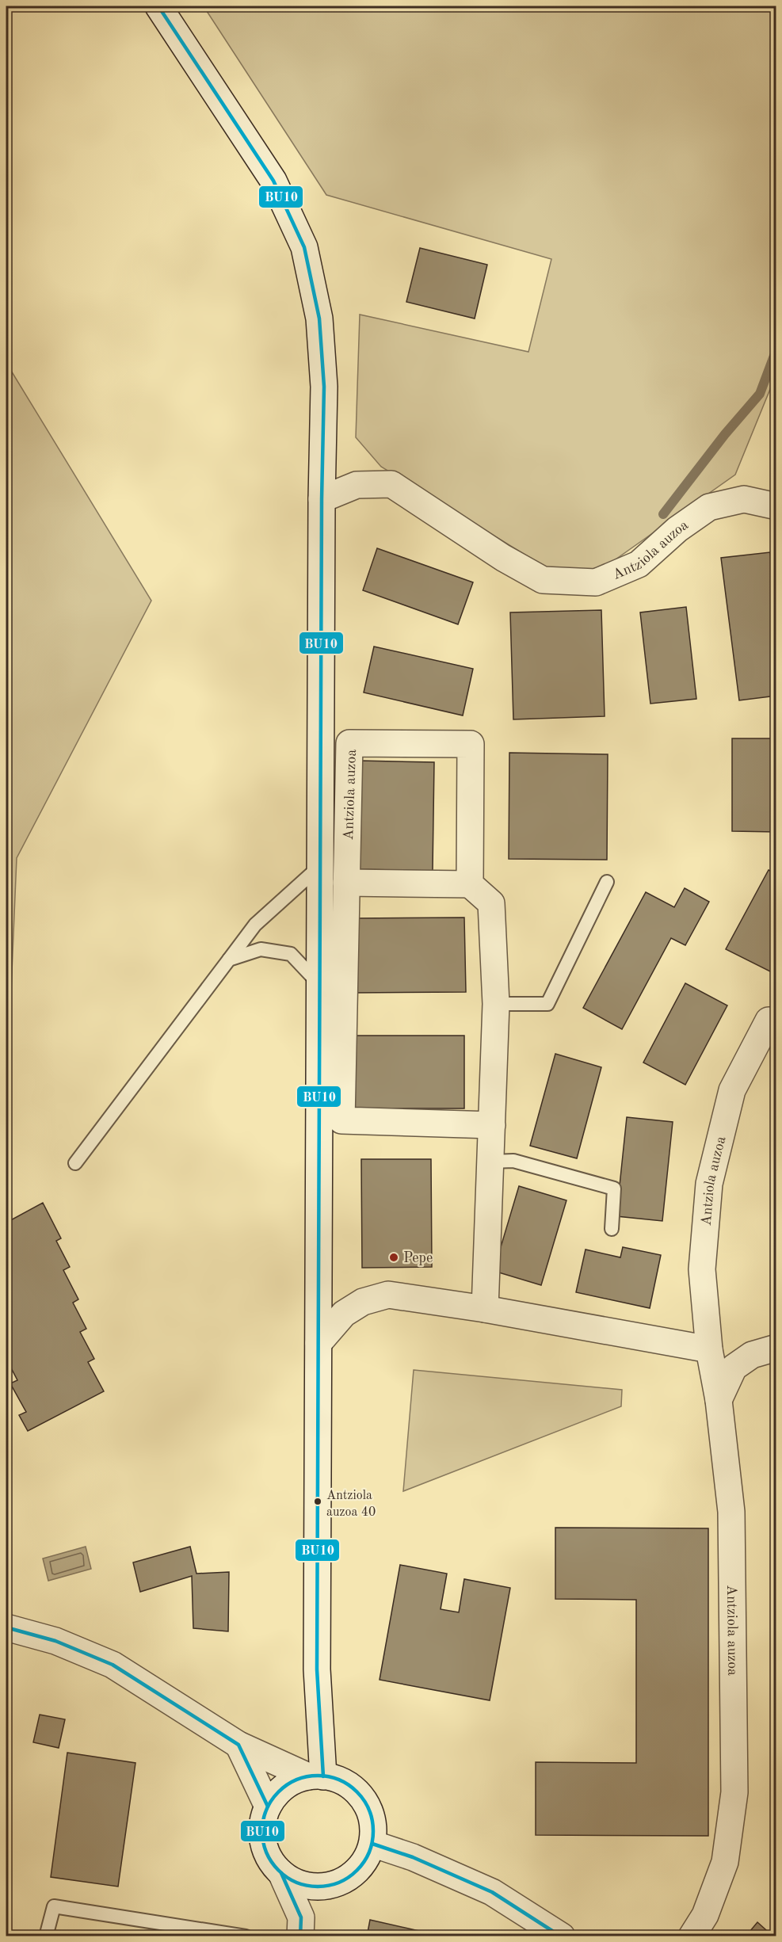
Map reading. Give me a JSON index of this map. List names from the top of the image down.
{
  "streets": {
    "street": ["Antziola auzoa"]
  },
  "places": ["Pepe", "Antziola auzoa 40"],
  "lines": ["transit line BU10"]
}
